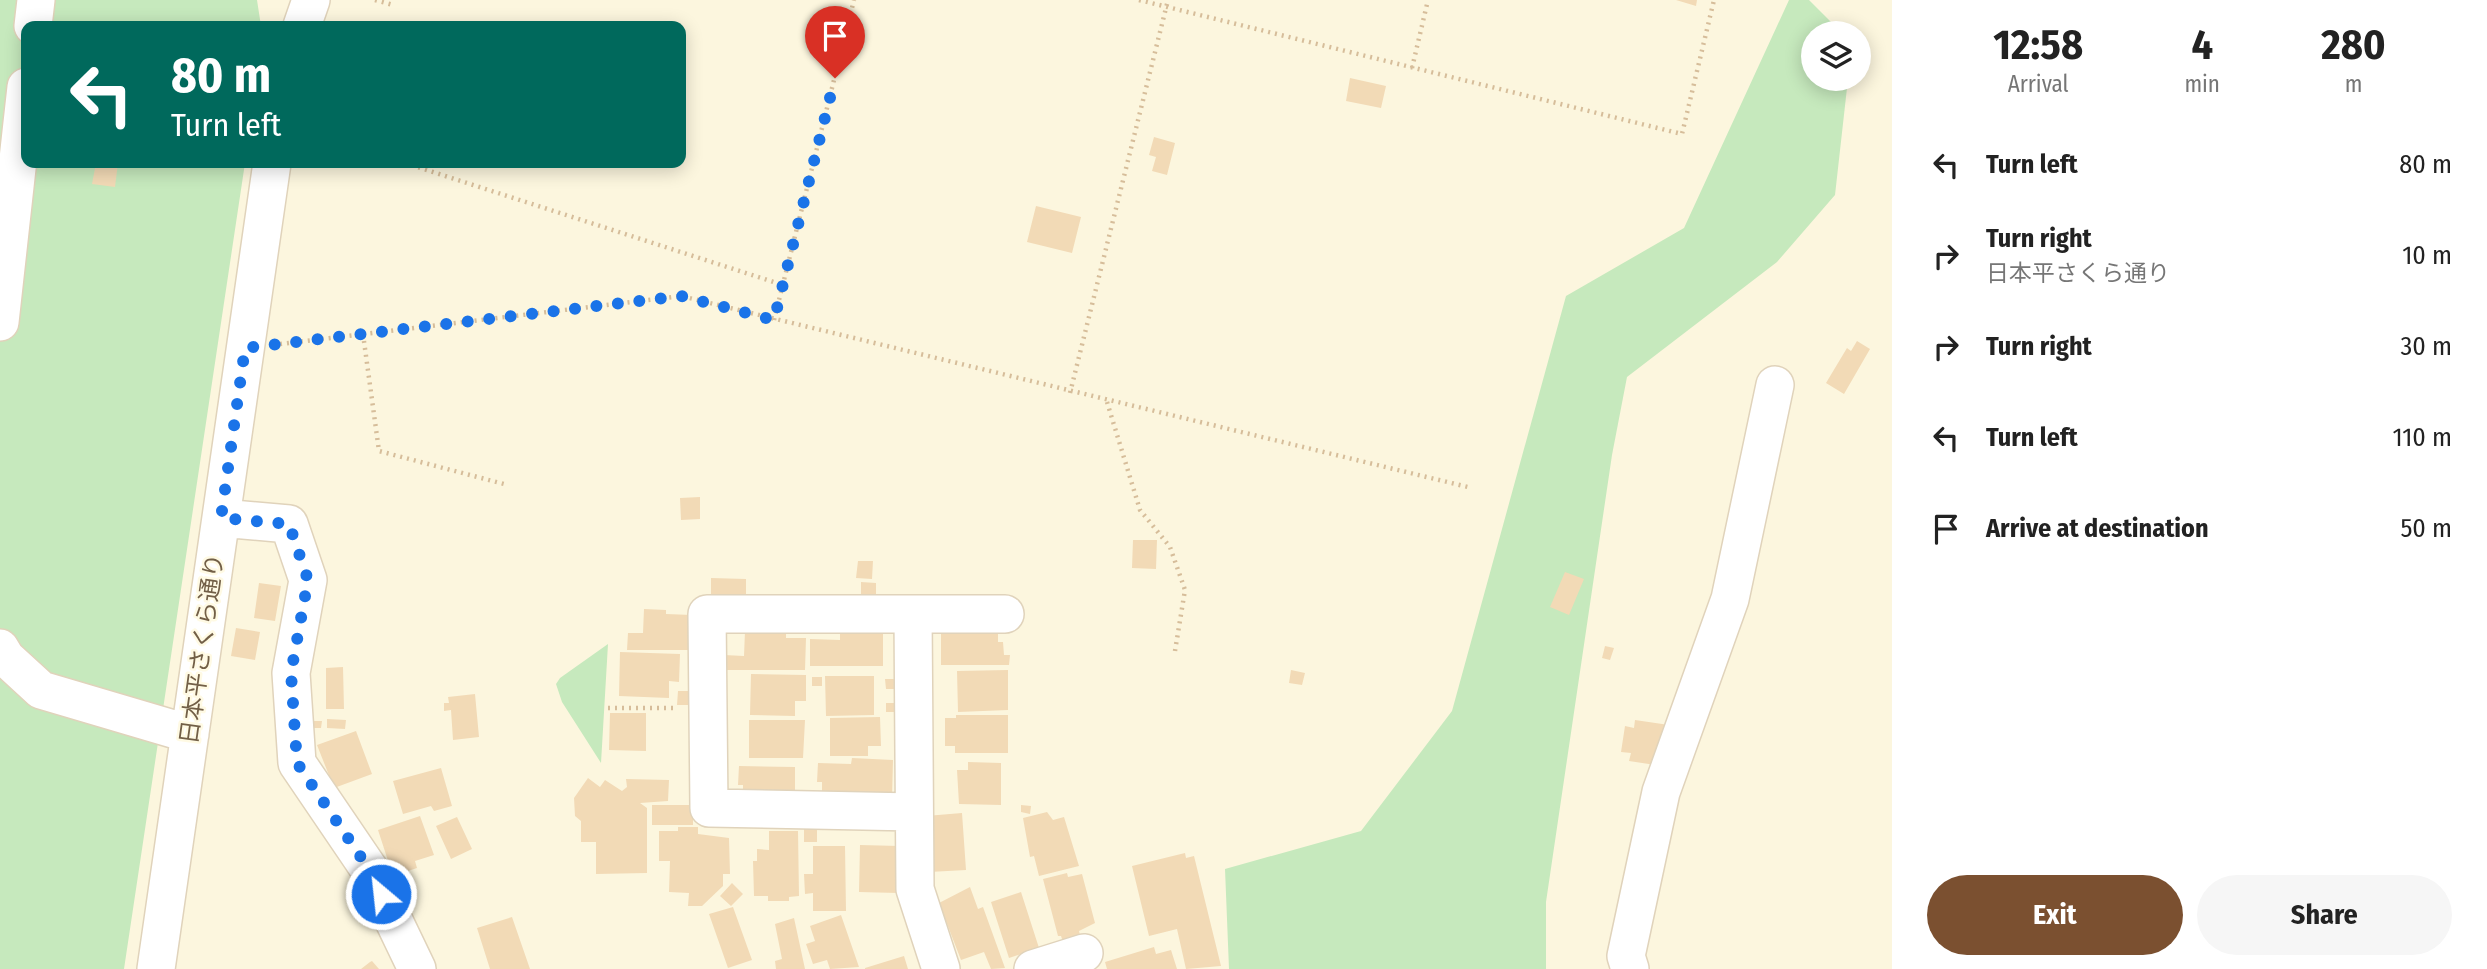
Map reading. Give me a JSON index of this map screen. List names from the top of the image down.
{
  "streets": {
    "street": ["日本平さくら通り"]
  },
  "page": {
    "eta": [
      "12:58",
      "Arrival",
      "4",
      "min",
      "280",
      "m"
    ],
    "turn": ["80 m", "Turn left"],
    "list": [
      {
        "name": "Turn left",
        "value": "80 m"
      },
      {
        "name": "Turn right",
        "note": "日本平さくら通り",
        "value": "10 m"
      },
      {
        "name": "Turn right",
        "value": "30 m"
      },
      {
        "name": "Turn left",
        "value": "110 m"
      },
      {
        "name": "Arrive at destination",
        "value": "50 m"
      }
    ],
    "buttons": ["Exit", "Share"]
  }
}
